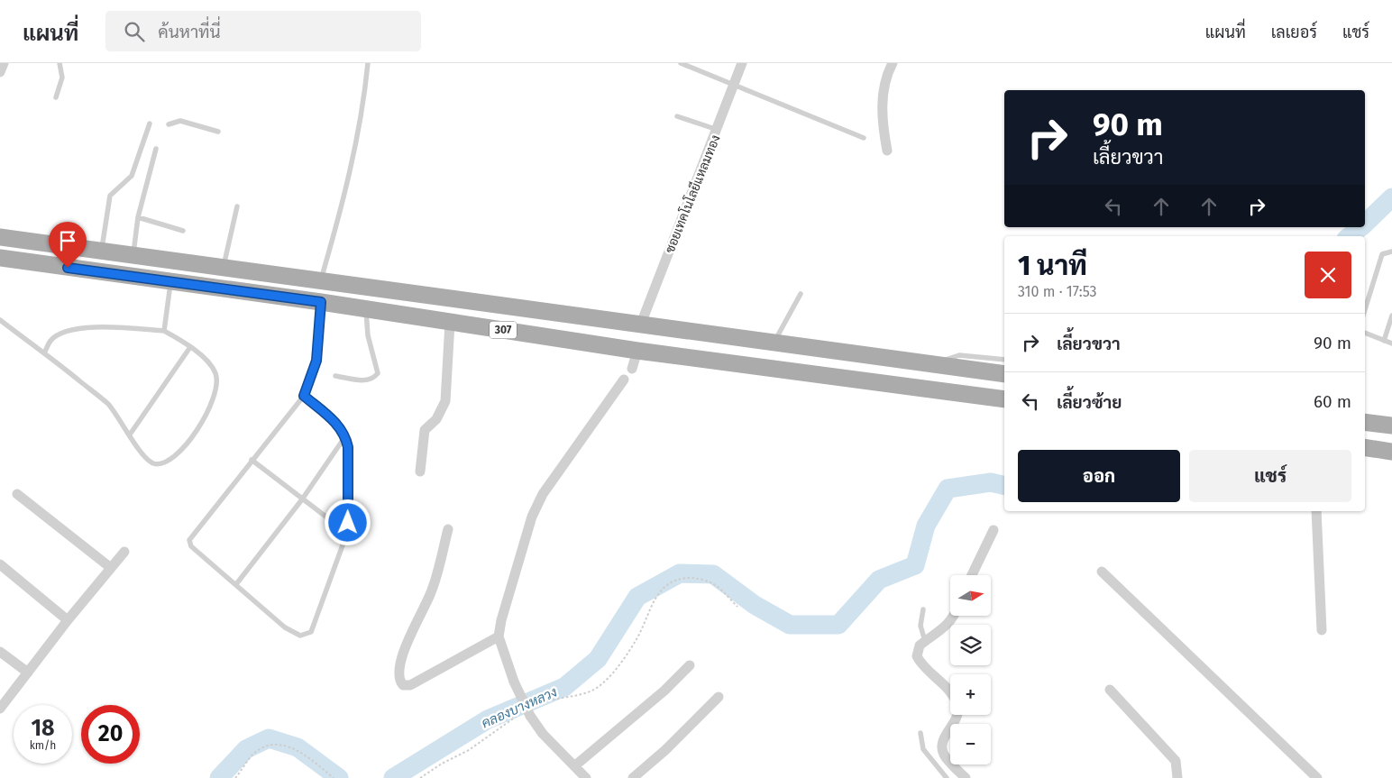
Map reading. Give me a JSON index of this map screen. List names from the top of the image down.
{
  "streets": {
    "main road": ["307"],
    "street": ["ซอยเทคโนโลยีแหลมทอง"]
  },
  "crossings": [
    ["ซอยเทคโนโลยีแหลมทอง", "307"]
  ],
  "water": ["คลองบางหลวง"],
  "north": "right",
  "page": {
    "header": "แผนที่",
    "search": "ค้นหาที่นี่",
    "nav": ["แผนที่", "เลเยอร์", "แชร์"],
    "turn": ["90 m", "เลี้ยวขวา"],
    "heading": ["1 นาที", "310 m · 17:53"],
    "list": [
      {
        "name": "เลี้ยวขวา",
        "value": "90 m"
      },
      {
        "name": "เลี้ยวซ้าย",
        "value": "60 m"
      }
    ],
    "buttons": ["ออก", "แชร์"],
    "map_buttons": ["+", "−"],
    "speed": "18 km/h",
    "limit": "20"
  }
}
